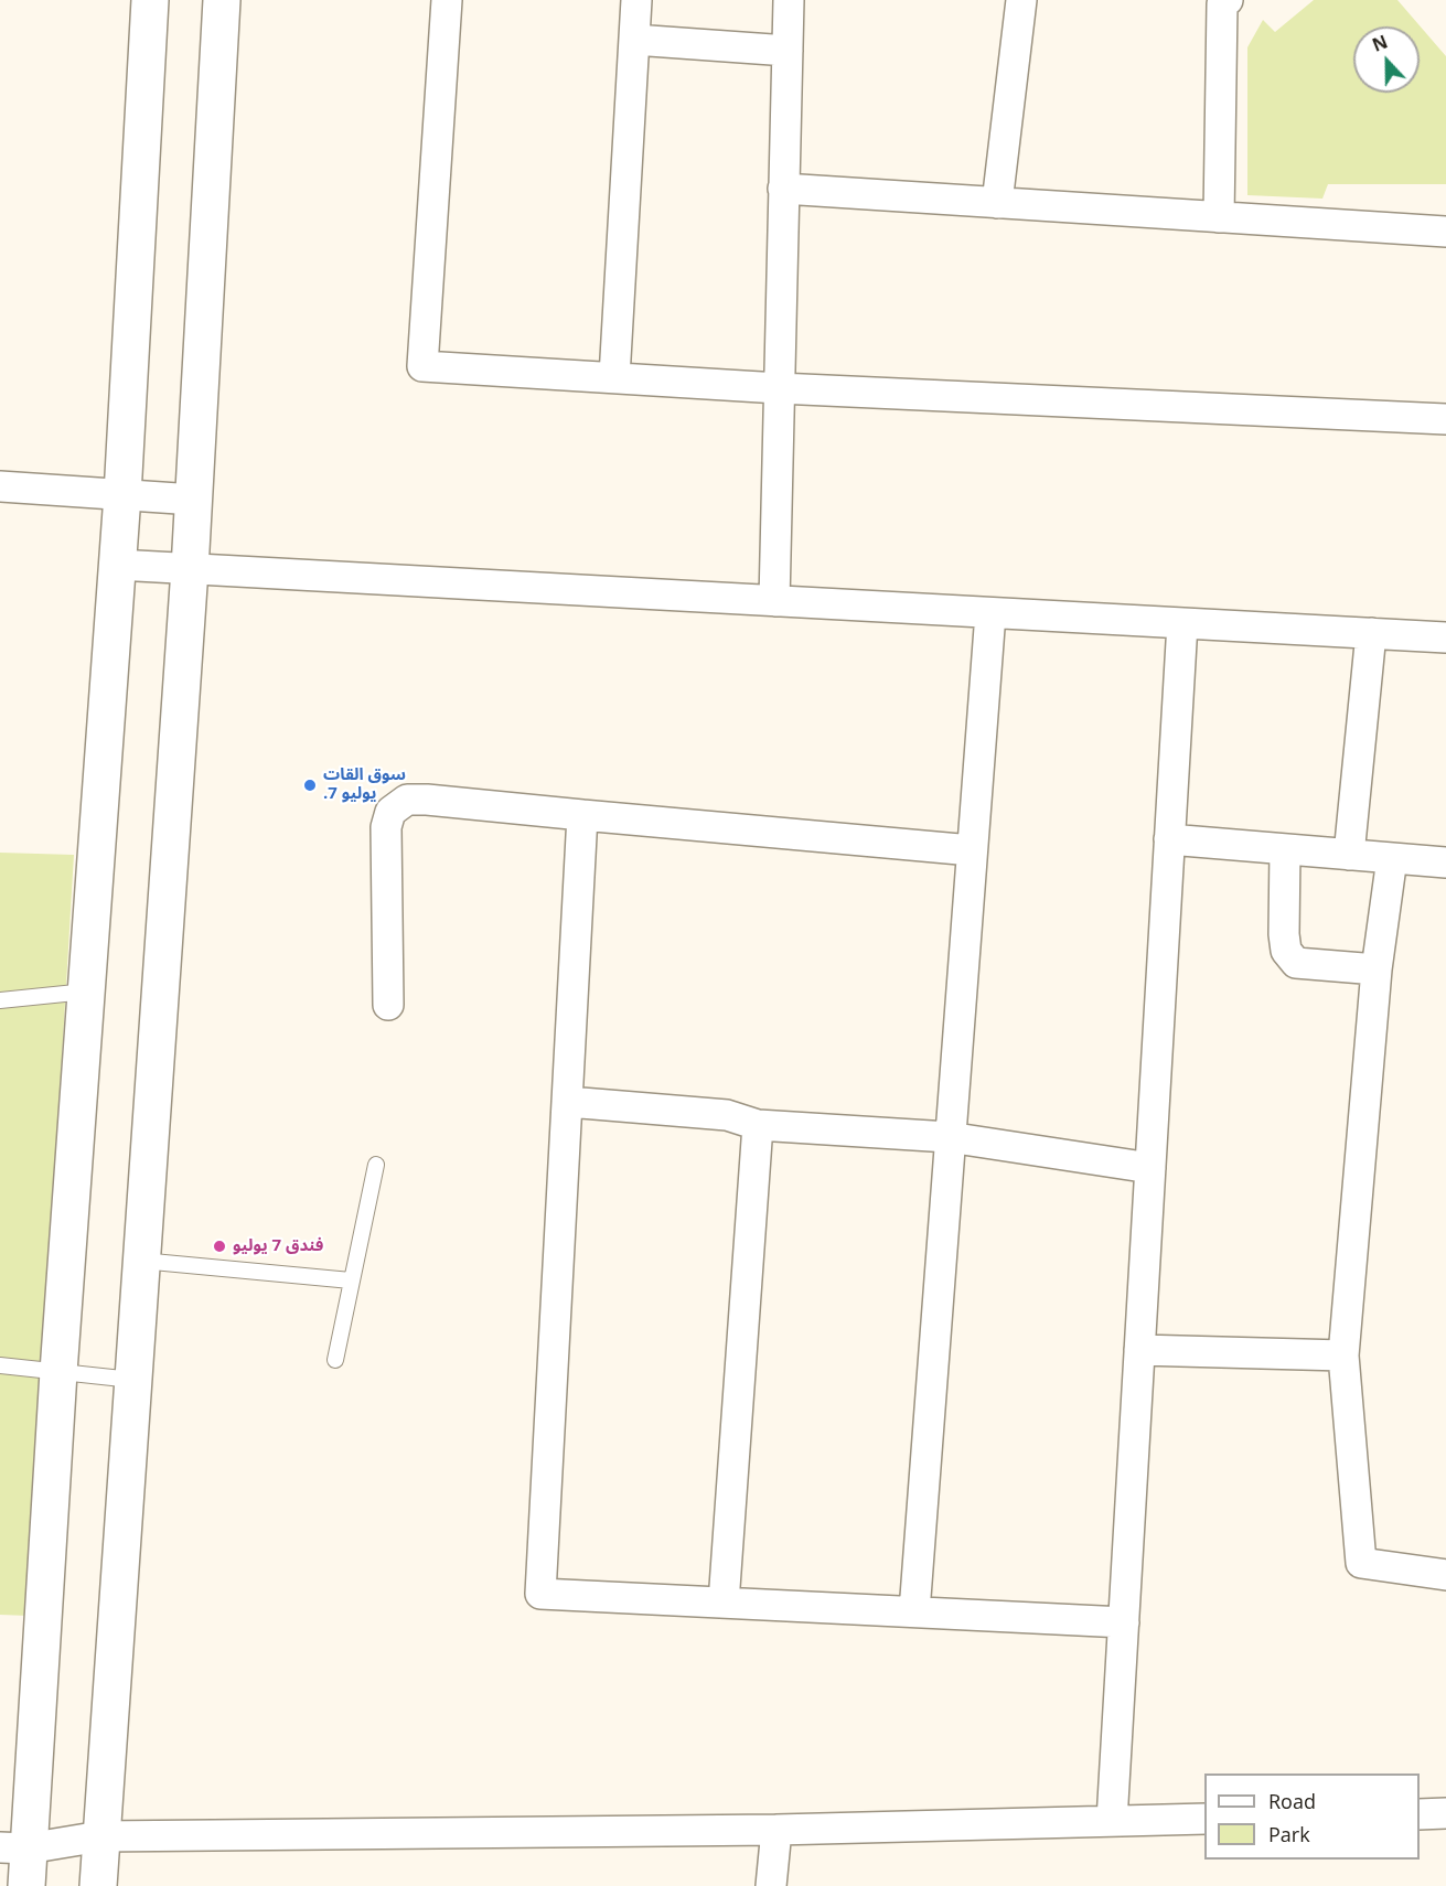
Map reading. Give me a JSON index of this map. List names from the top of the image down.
{
  "places": ["سوق القات .7 يوليو", "فندق 7 يوليو"],
  "legend": ["Road", "Park"],
  "north": "top"
}
